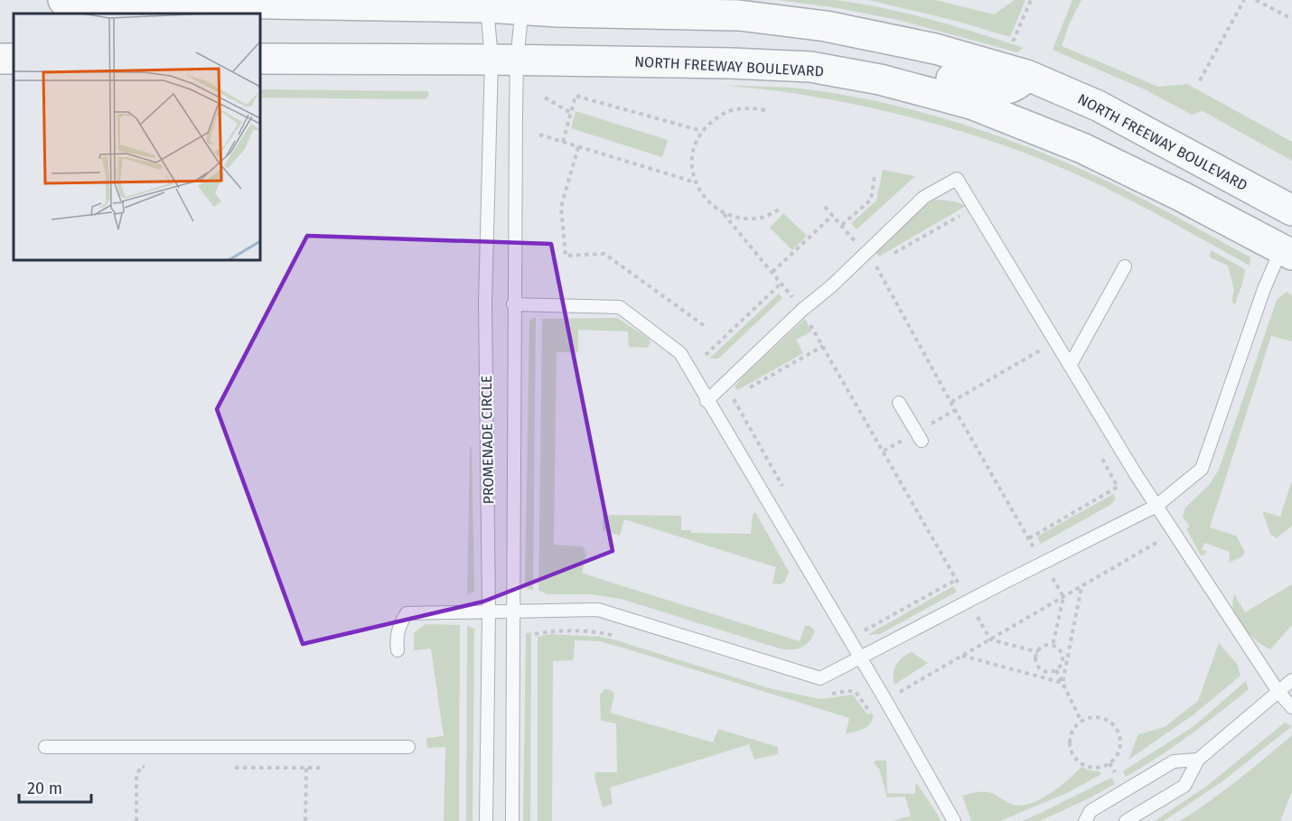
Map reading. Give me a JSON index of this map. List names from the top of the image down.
{
  "streets": {
    "street": ["NORTH FREEWAY BOULEVARD"],
    "lane": ["PROMENADE CIRCLE"]
  },
  "crossings": [
    ["NORTH FREEWAY BOULEVARD", "PROMENADE CIRCLE"]
  ],
  "scale_bar": "20 m"
}
